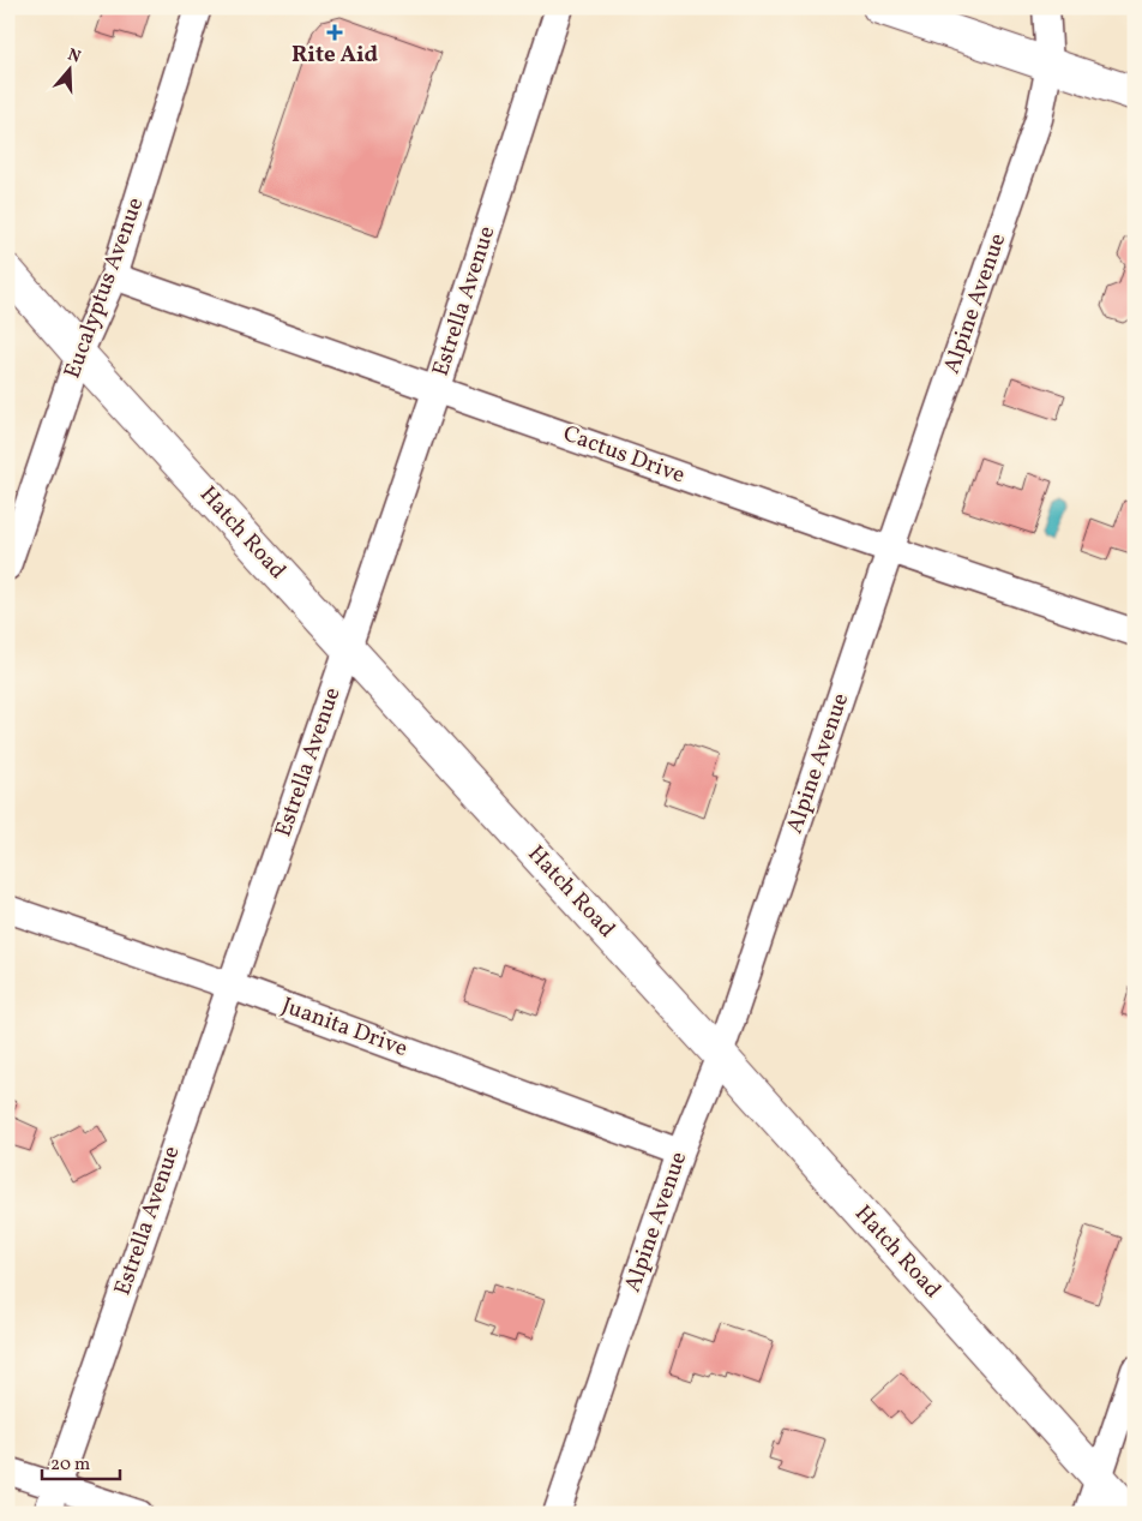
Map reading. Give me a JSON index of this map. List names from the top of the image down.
{
  "streets": {
    "street": [
      "Eucalyptus Avenue",
      "Estrella Avenue",
      "Alpine Avenue",
      "Cactus Drive",
      "Hatch Road",
      "Juanita Drive"
    ]
  },
  "crossings": [
    ["Eucalyptus Avenue", "Cactus Drive"],
    ["Eucalyptus Avenue", "Hatch Road"],
    ["Estrella Avenue", "Cactus Drive"],
    ["Estrella Avenue", "Hatch Road"],
    ["Estrella Avenue", "Juanita Drive"],
    ["Alpine Avenue", "Cactus Drive"],
    ["Alpine Avenue", "Hatch Road"],
    ["Alpine Avenue", "Juanita Drive"]
  ],
  "places": {
    "health": ["Rite Aid"]
  },
  "scale_bar": "20 m",
  "north": "top"
}
